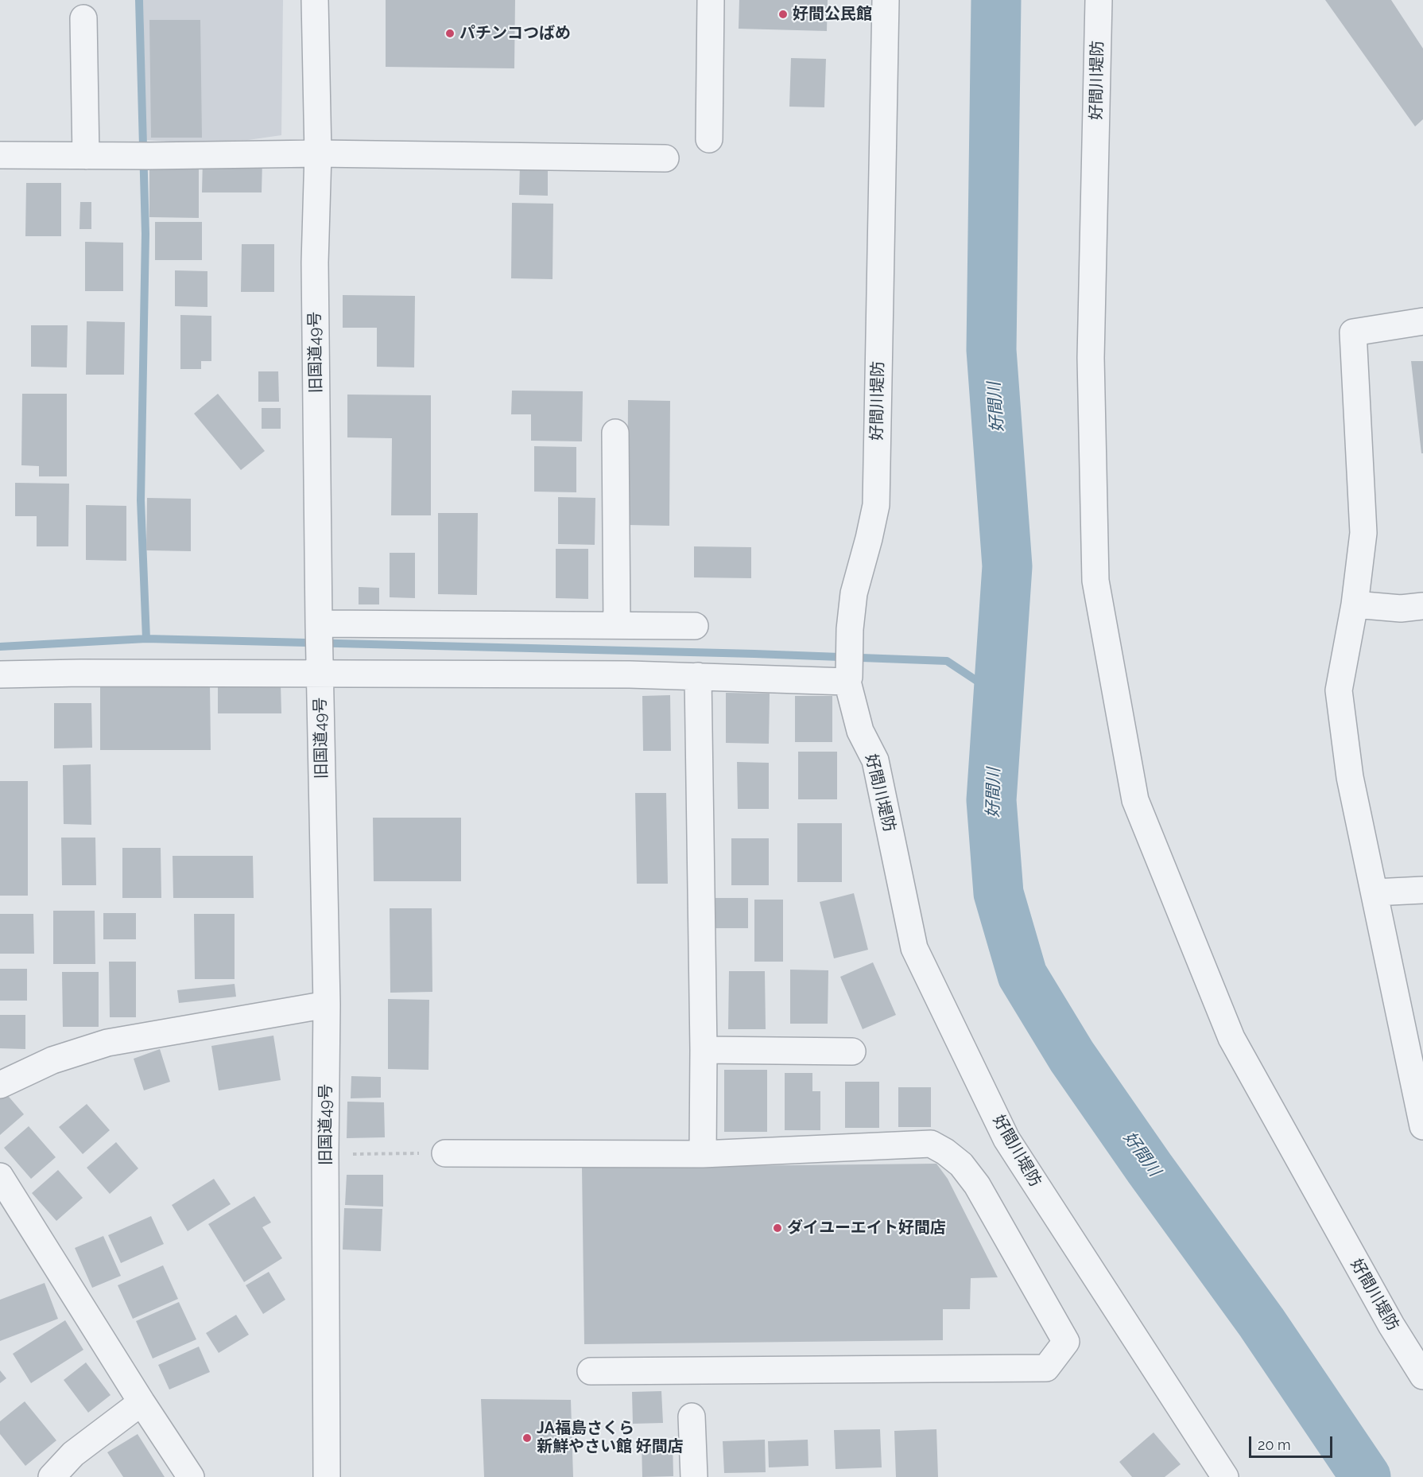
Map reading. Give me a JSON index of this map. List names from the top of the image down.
{
  "streets": {
    "street": ["好間川堤防", "旧国道49号"]
  },
  "water": ["好間川"],
  "places": [
    "好間公民館",
    "パチンコつばめ",
    "ダイユーエイト好間店",
    "JA福島さくら 新鮮やさい館 好間店"
  ],
  "scale_bar": "20 m"
}
